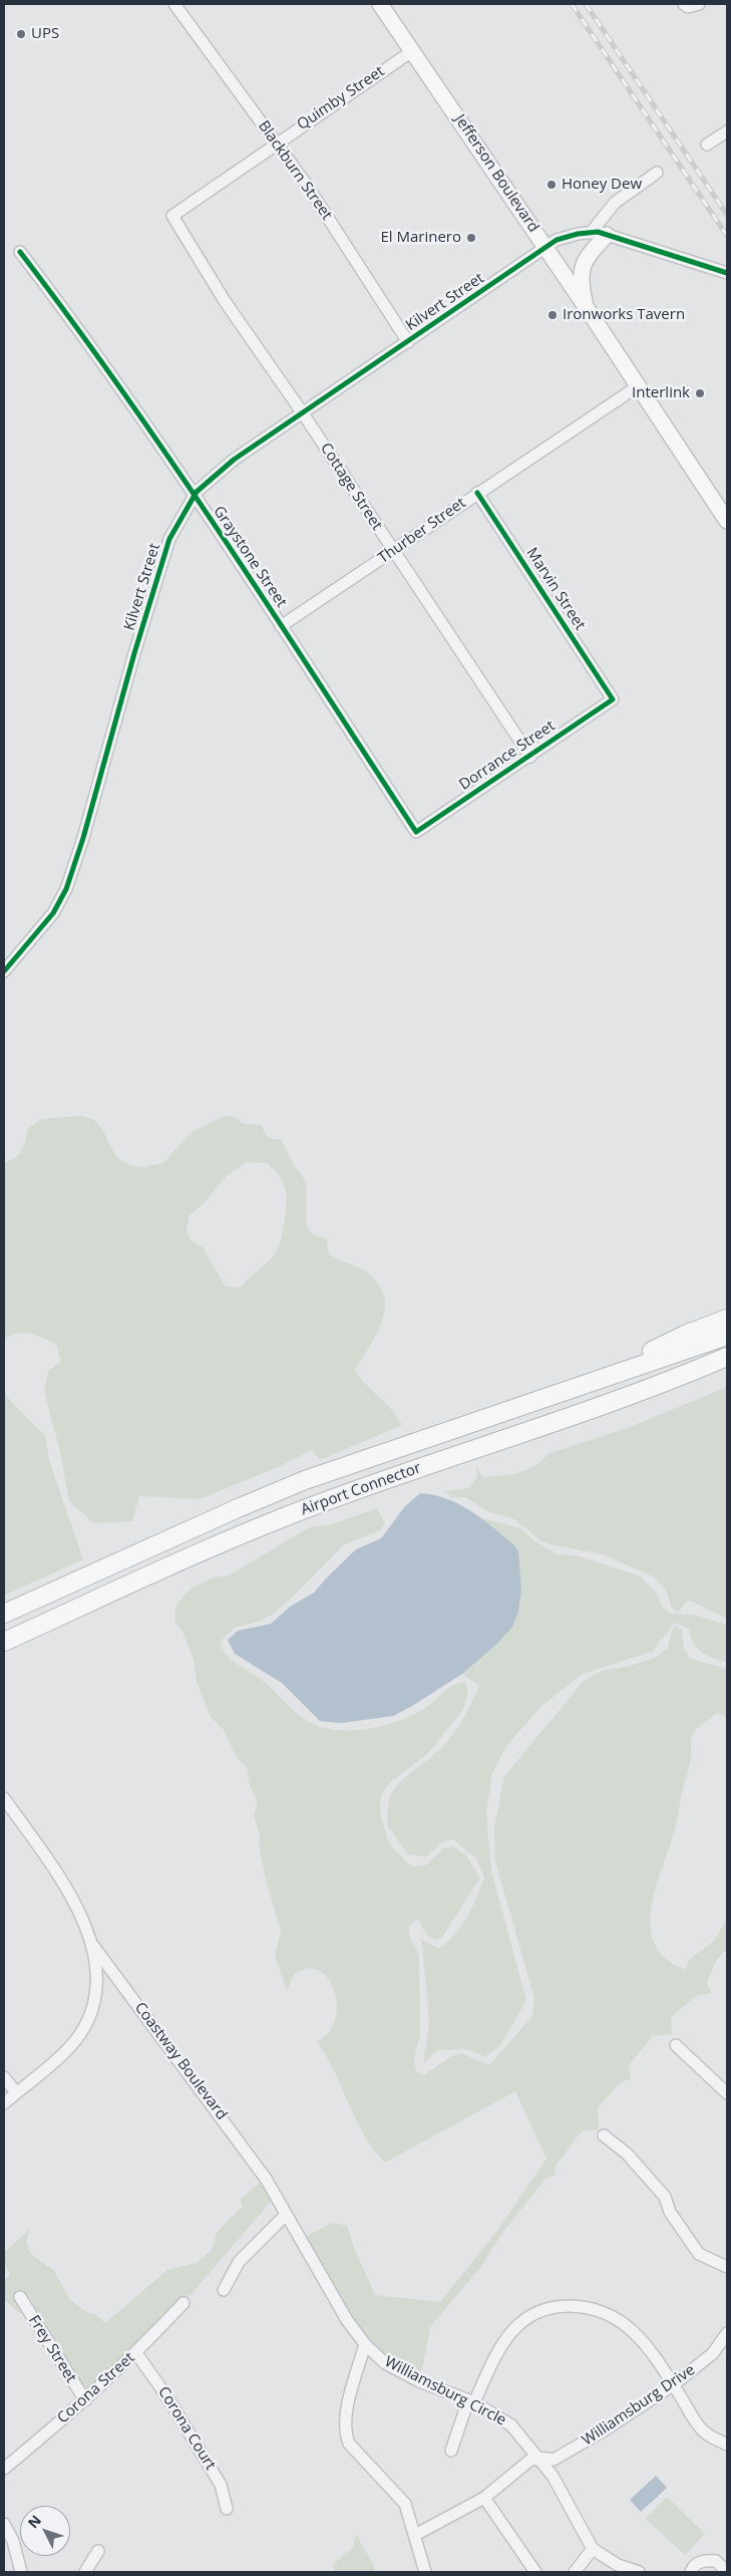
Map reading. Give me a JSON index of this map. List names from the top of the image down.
{
  "streets": {
    "highway": ["Airport Connector"],
    "main road": ["Jefferson Boulevard"],
    "street": [
      "Quimby Street",
      "Blackburn Street",
      "Kilvert Street",
      "Cottage Street",
      "Thurber Street",
      "Graystone Street",
      "Marvin Street",
      "Dorrance Street",
      "Coastway Boulevard",
      "Frey Street",
      "Corona Street",
      "Williamsburg Circle",
      "Williamsburg Drive",
      "Corona Court"
    ]
  },
  "crossings": [
    ["Quimby Street", "Blackburn Street"],
    ["Quimby Street", "Jefferson Boulevard"],
    ["Quimby Street", "Cottage Street"],
    ["Blackburn Street", "Kilvert Street"],
    ["Jefferson Boulevard", "Kilvert Street"],
    ["Jefferson Boulevard", "Thurber Street"],
    ["Kilvert Street", "Cottage Street"],
    ["Kilvert Street", "Graystone Street"],
    ["Cottage Street", "Thurber Street"],
    ["Cottage Street", "Dorrance Street"],
    ["Thurber Street", "Graystone Street"],
    ["Thurber Street", "Marvin Street"],
    ["Graystone Street", "Dorrance Street"],
    ["Marvin Street", "Dorrance Street"],
    ["Coastway Boulevard", "Williamsburg Circle"],
    ["Frey Street", "Corona Street"],
    ["Corona Street", "Corona Court"],
    ["Williamsburg Circle", "Williamsburg Drive"]
  ],
  "places": [
    "UPS",
    "Honey Dew",
    "El Marinero",
    "Ironworks Tavern",
    "Interlink"
  ],
  "north": "top left"
}
